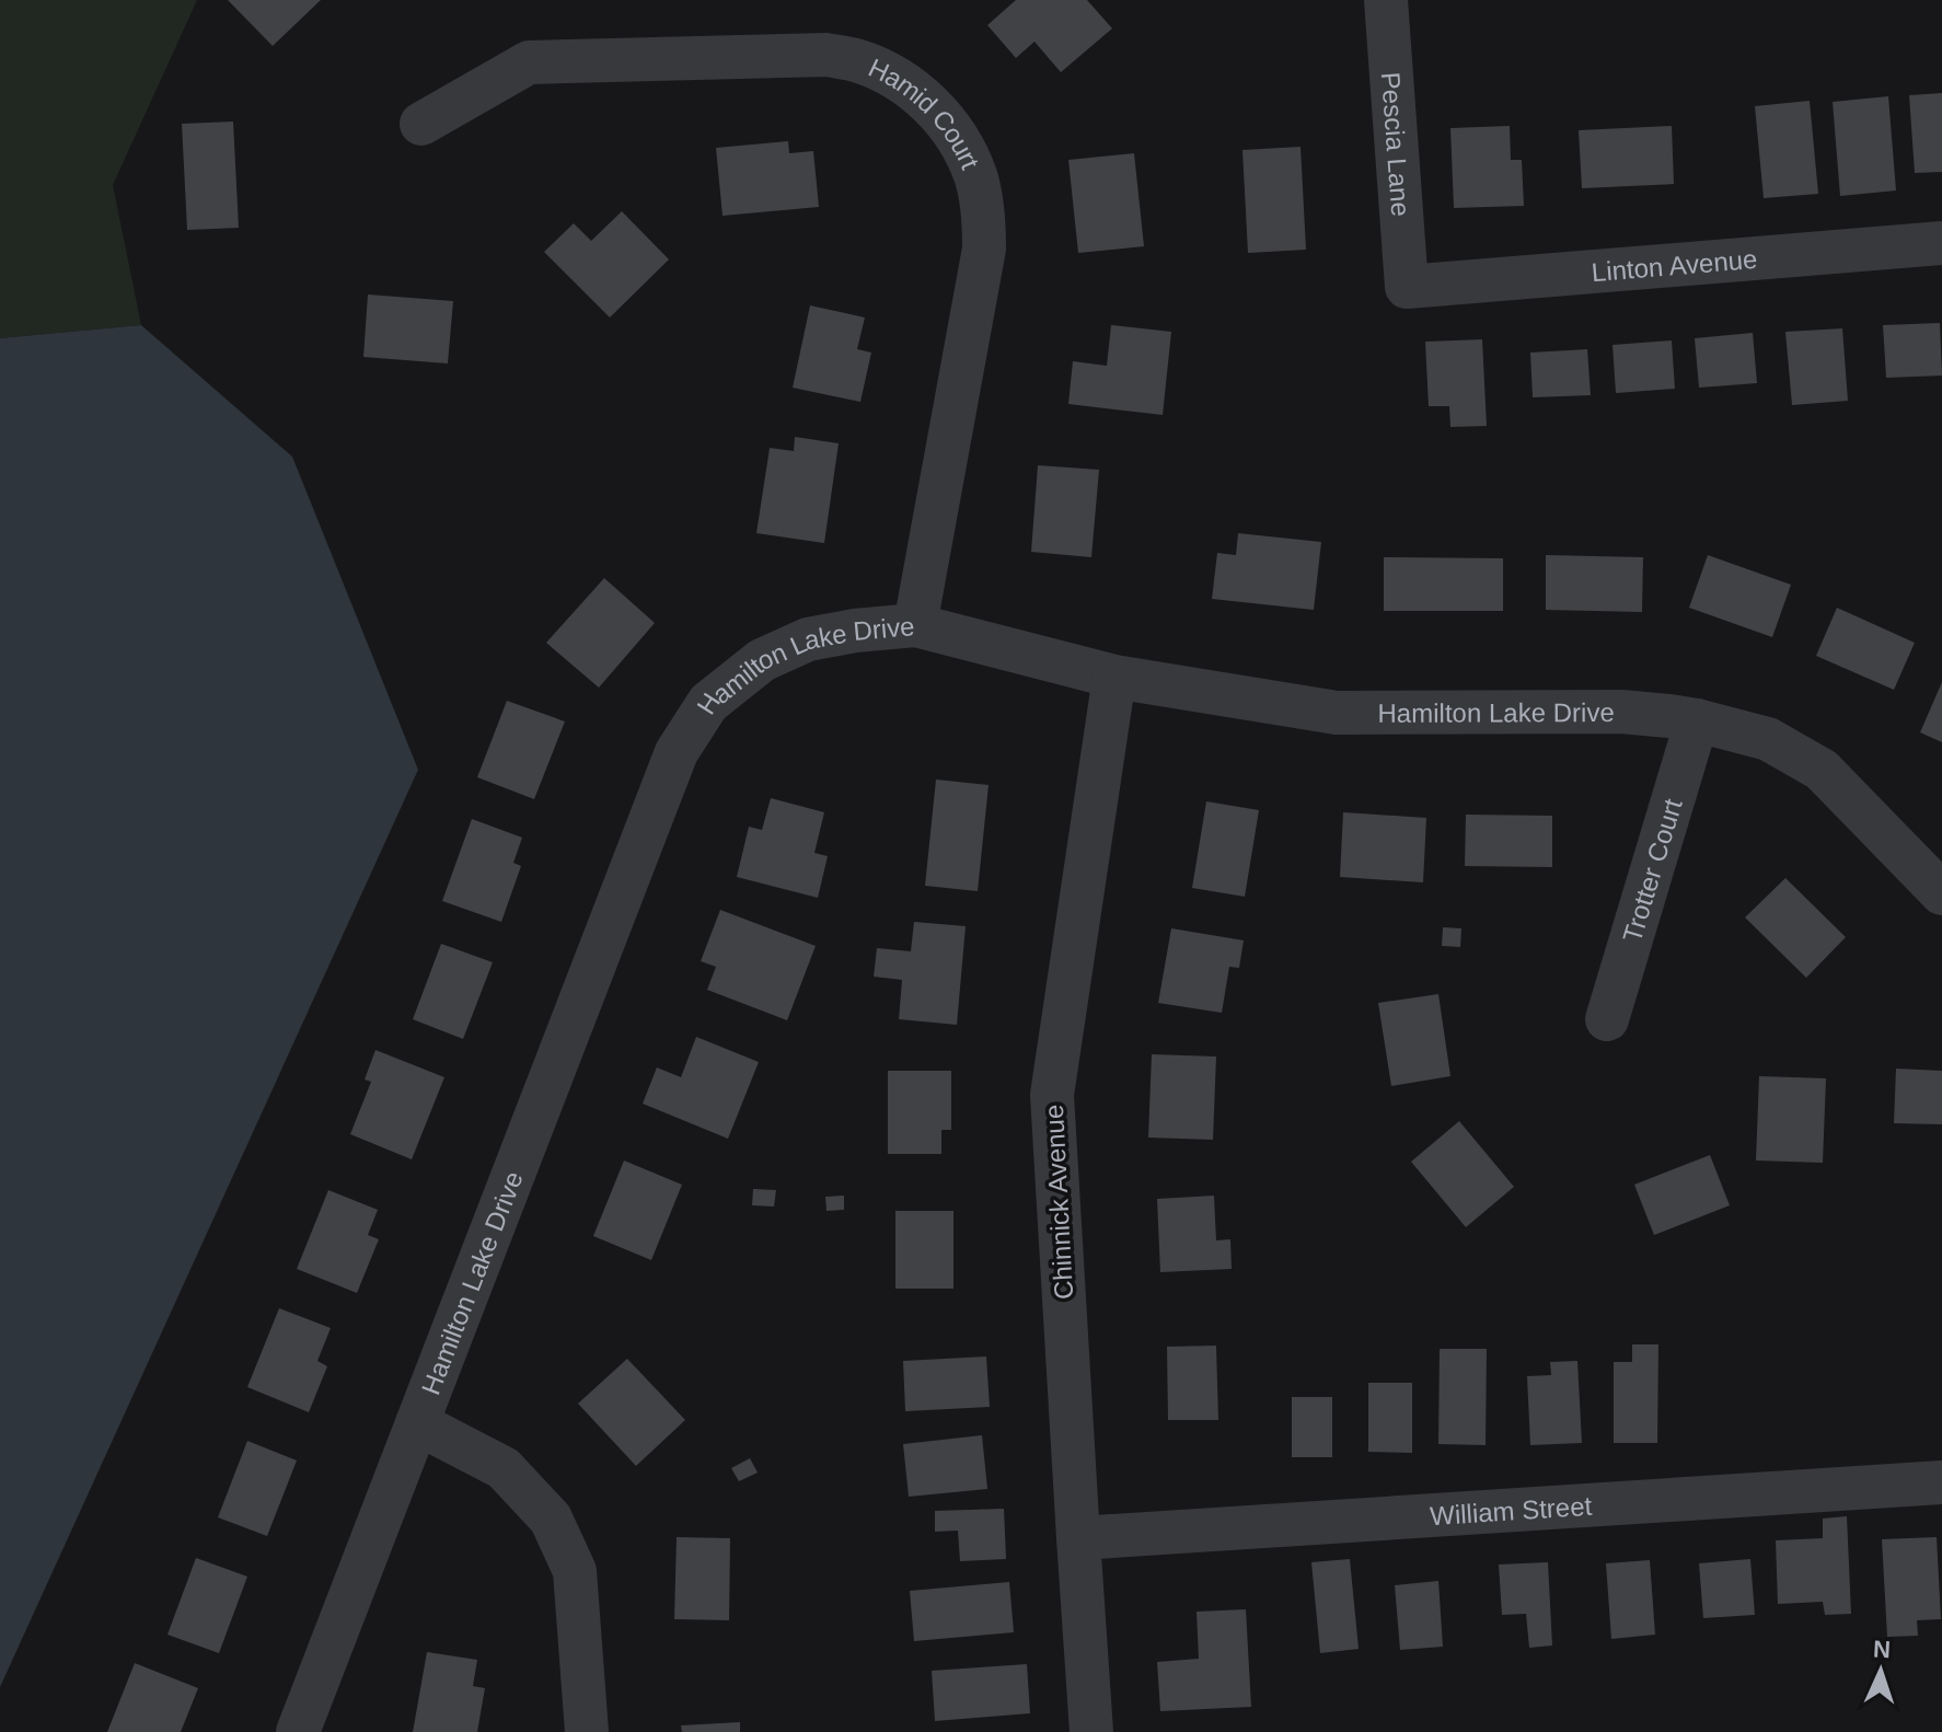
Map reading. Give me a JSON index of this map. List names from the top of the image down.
{
  "streets": {
    "street": [
      "Hamid Court",
      "Pescia Lane",
      "Linton Avenue",
      "Hamilton Lake Drive",
      "Trotter Court",
      "Chinnick Avenue",
      "William Street"
    ]
  },
  "crossings": [
    ["Hamid Court", "Hamilton Lake Drive"],
    ["Pescia Lane", "Linton Avenue"],
    ["Hamilton Lake Drive", "Trotter Court"],
    ["Hamilton Lake Drive", "Chinnick Avenue"],
    ["Chinnick Avenue", "William Street"]
  ],
  "north": "top"
}
